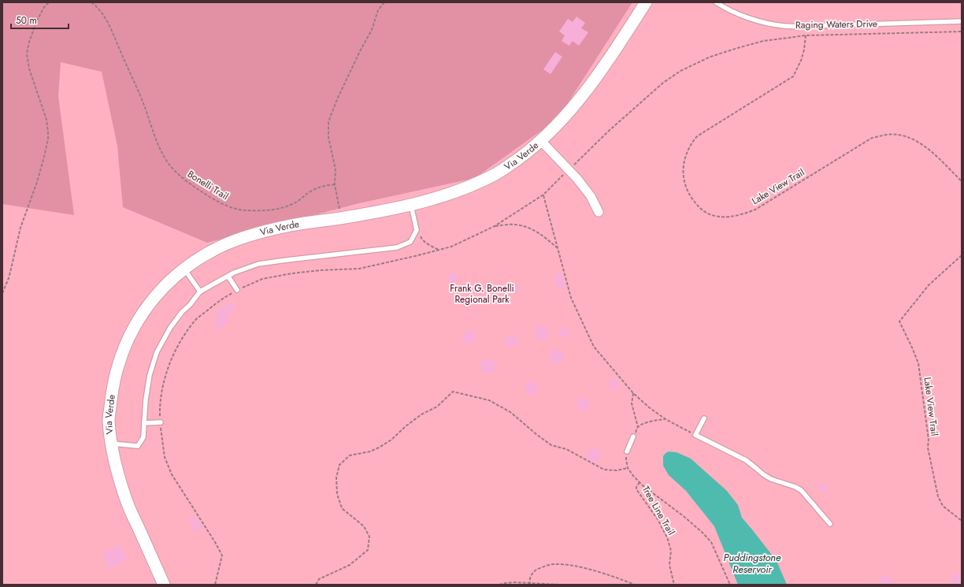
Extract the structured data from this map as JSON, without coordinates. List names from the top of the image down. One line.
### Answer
{"streets":{"main road":["Via Verde"],"lane":["Raging Waters Drive"],"path":["Bonelli Trail","Lake View Trail","Tree Line Trail"]},"water":["Puddingstone Reservoir"],"parks":["Frank G. Bonelli Regional Park"],"scale_bar":"50 m"}
